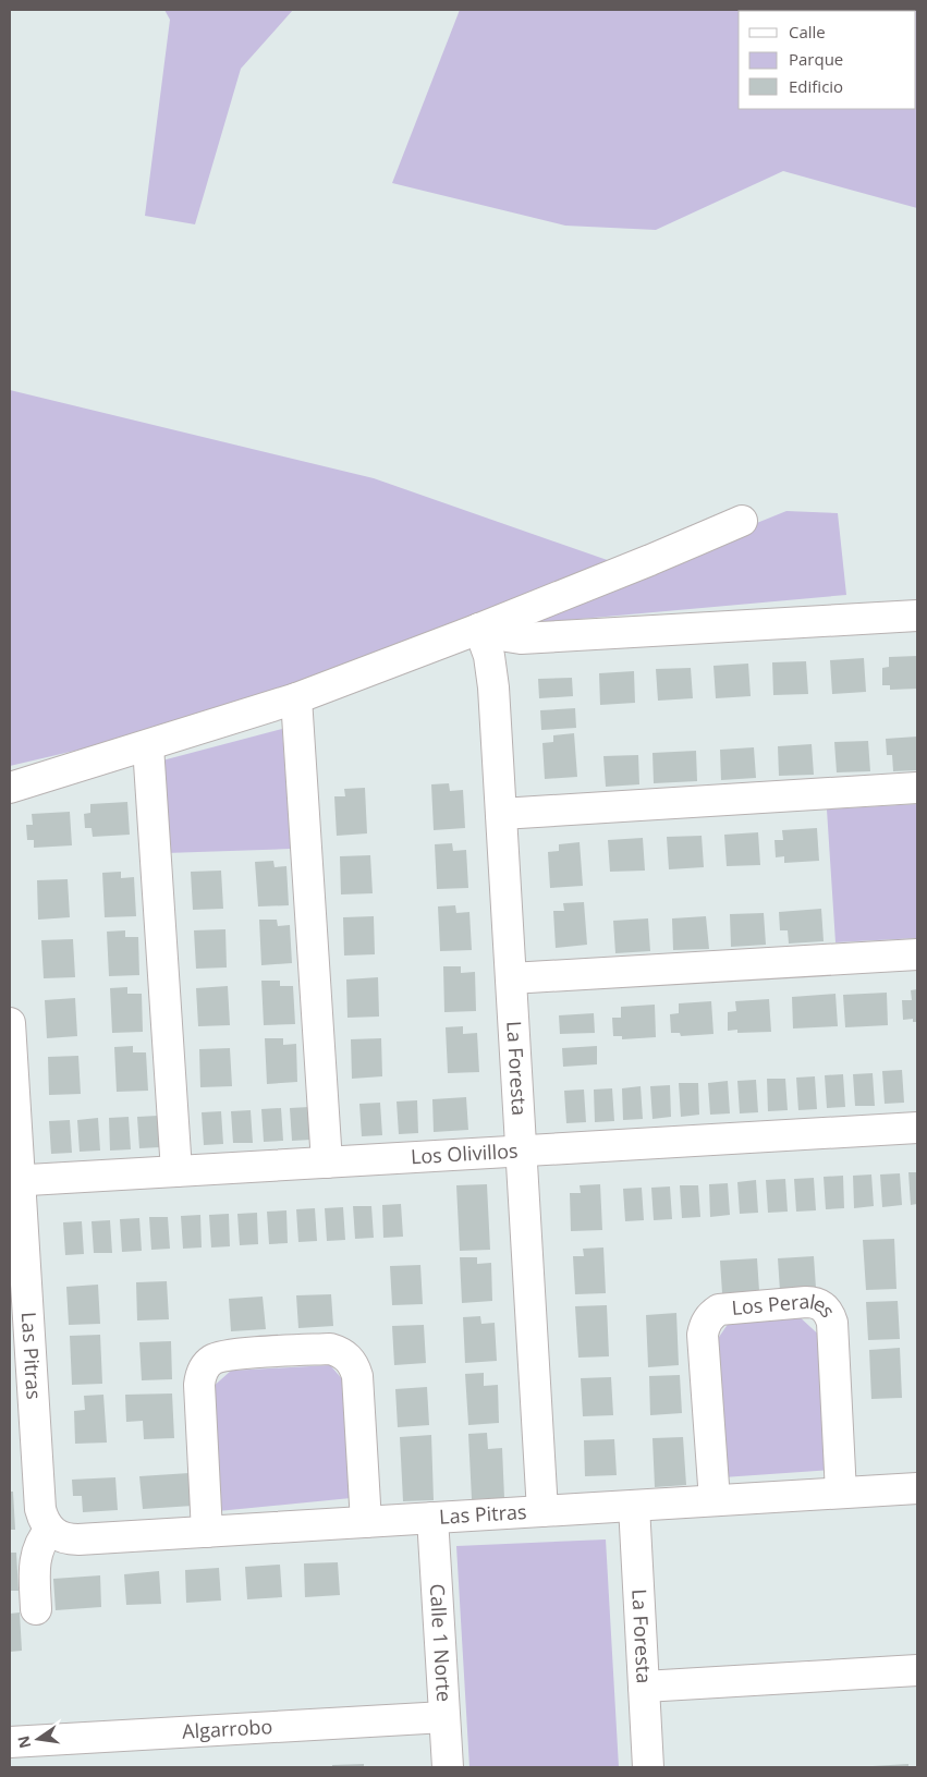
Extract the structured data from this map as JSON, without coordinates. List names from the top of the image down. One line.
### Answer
{"streets":{"street":["La Foresta","Los Olivillos","Los Perales","Las Pitras","Calle 1 Norte","Algarrobo"]},"crossings":[["La Foresta","Los Olivillos"],["La Foresta","Las Pitras"],["Los Olivillos","Las Pitras"],["Los Perales","Las Pitras"],["Las Pitras","Calle 1 Norte"],["Calle 1 Norte","Algarrobo"]],"legend":["Calle","Parque","Edificio"],"north":"left"}
